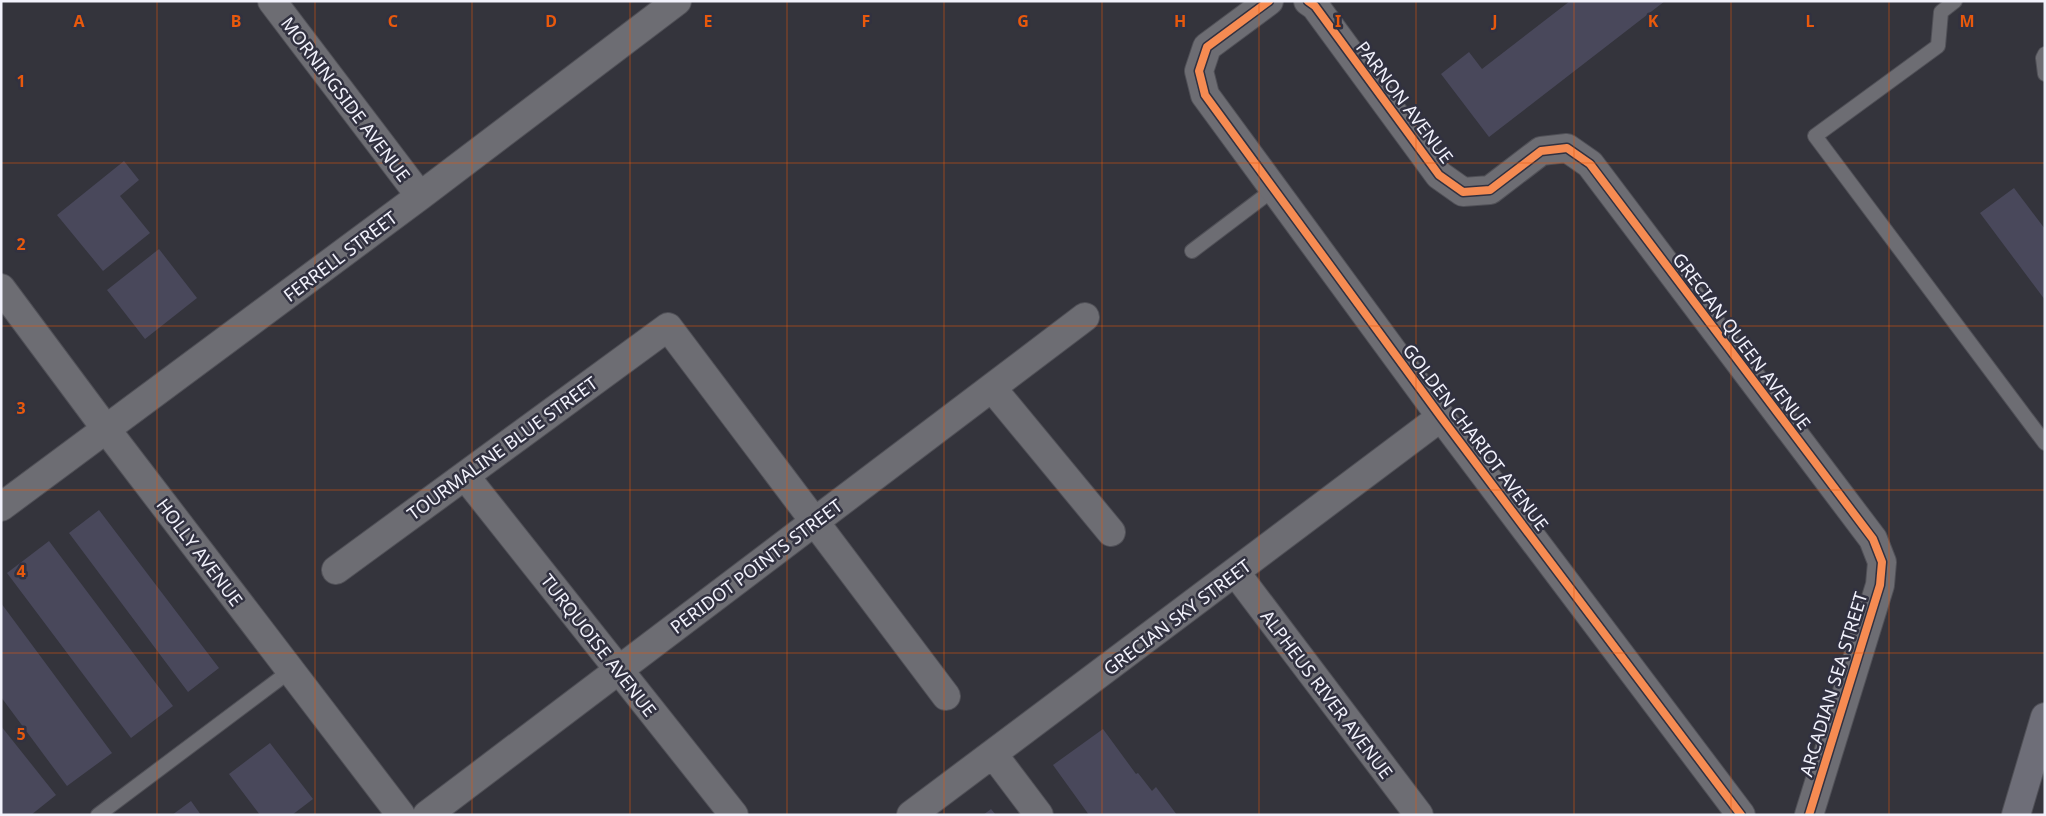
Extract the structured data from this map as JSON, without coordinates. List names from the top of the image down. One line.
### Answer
{"streets":{"street":["MORNINGSIDE AVENUE","PARNON AVENUE","FERRELL STREET","GRECIAN QUEEN AVENUE","GOLDEN CHARIOT AVENUE","TOURMALINE BLUE STREET","HOLLY AVENUE","PERIDOT POINTS STREET","GRECIAN SKY STREET","TURQUOISE AVENUE","ARCADIAN SEA STREET","ALPHEUS RIVER AVENUE"]},"crossings":[["MORNINGSIDE AVENUE","FERRELL STREET"],["PARNON AVENUE","GRECIAN QUEEN AVENUE"],["FERRELL STREET","HOLLY AVENUE"],["GRECIAN QUEEN AVENUE","ARCADIAN SEA STREET"],["GOLDEN CHARIOT AVENUE","GRECIAN SKY STREET"],["TOURMALINE BLUE STREET","PERIDOT POINTS STREET"],["TOURMALINE BLUE STREET","TURQUOISE AVENUE"],["PERIDOT POINTS STREET","TURQUOISE AVENUE"],["GRECIAN SKY STREET","ALPHEUS RIVER AVENUE"]],"grid":{"columns":["A","B","C","D","E","F","G","H","I","J","K","L","M"],"rows":["1","2","3","4","5"]}}
